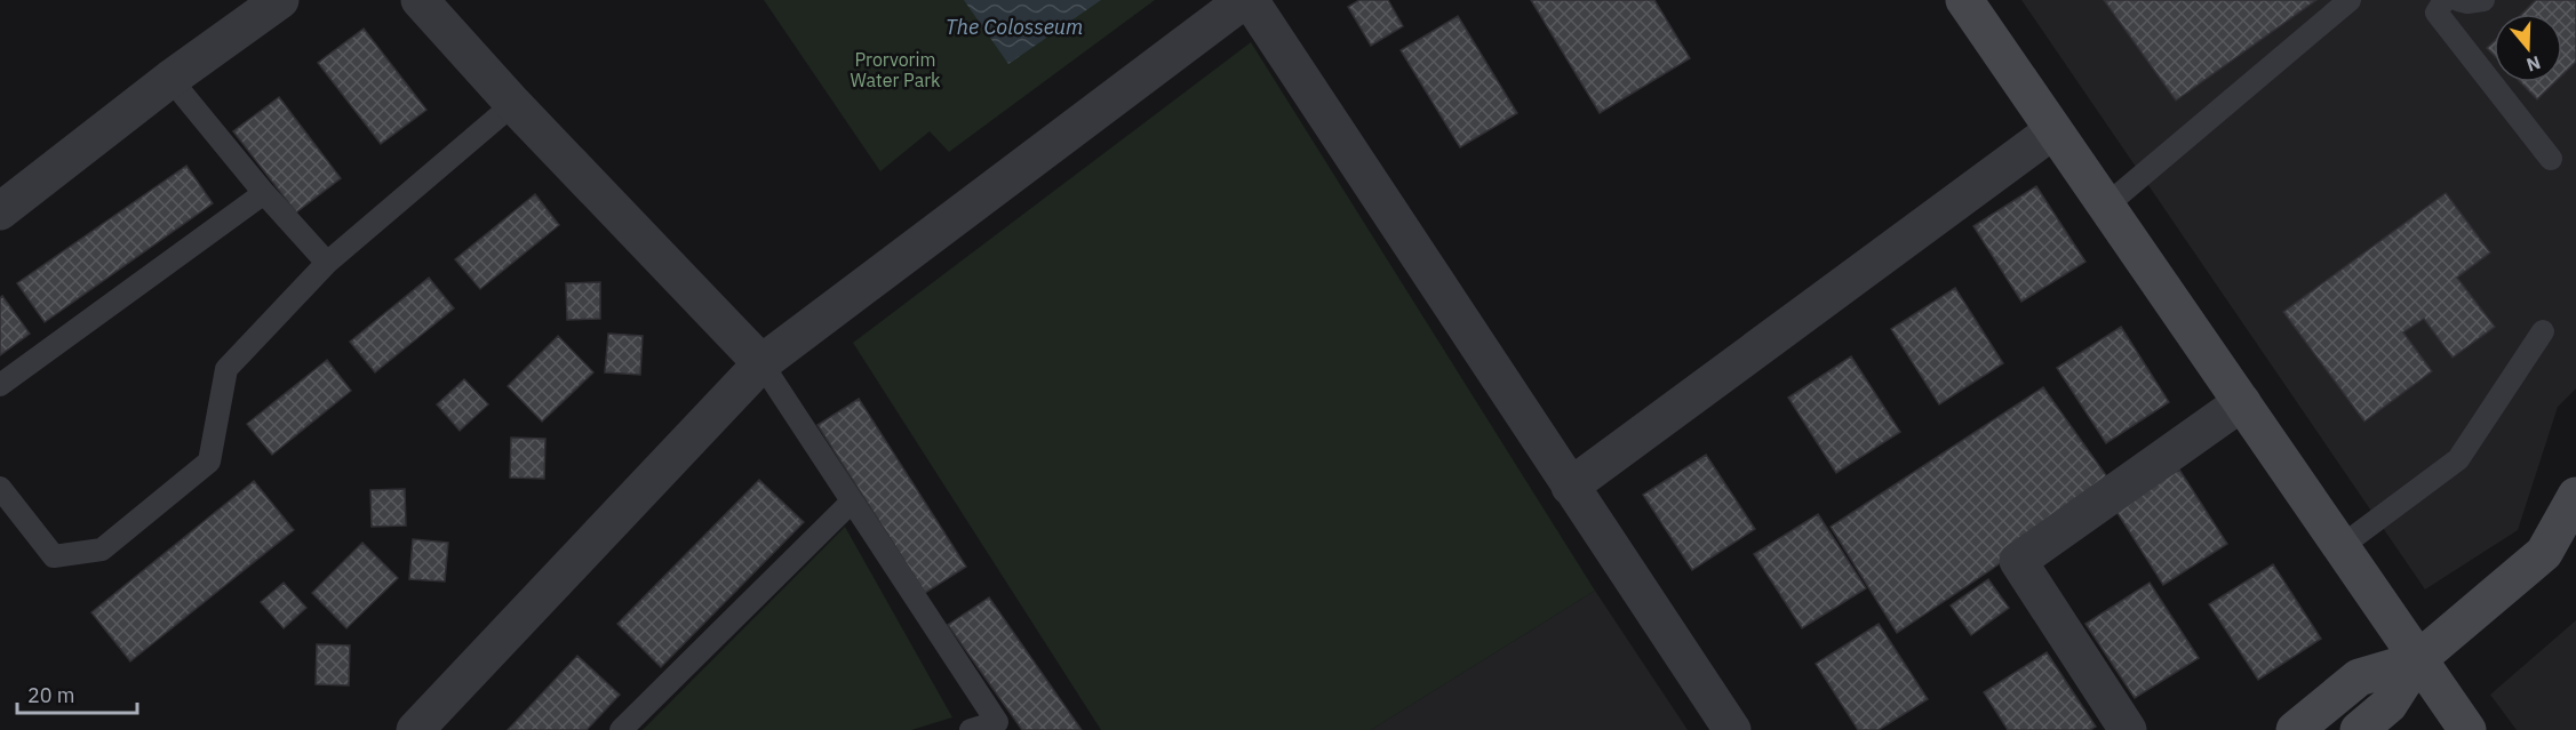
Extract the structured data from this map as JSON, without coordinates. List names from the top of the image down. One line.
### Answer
{"water":["The Colosseum"],"parks":["Prorvorim Water Park"],"scale_bar":"20 m","north":"bottom"}
